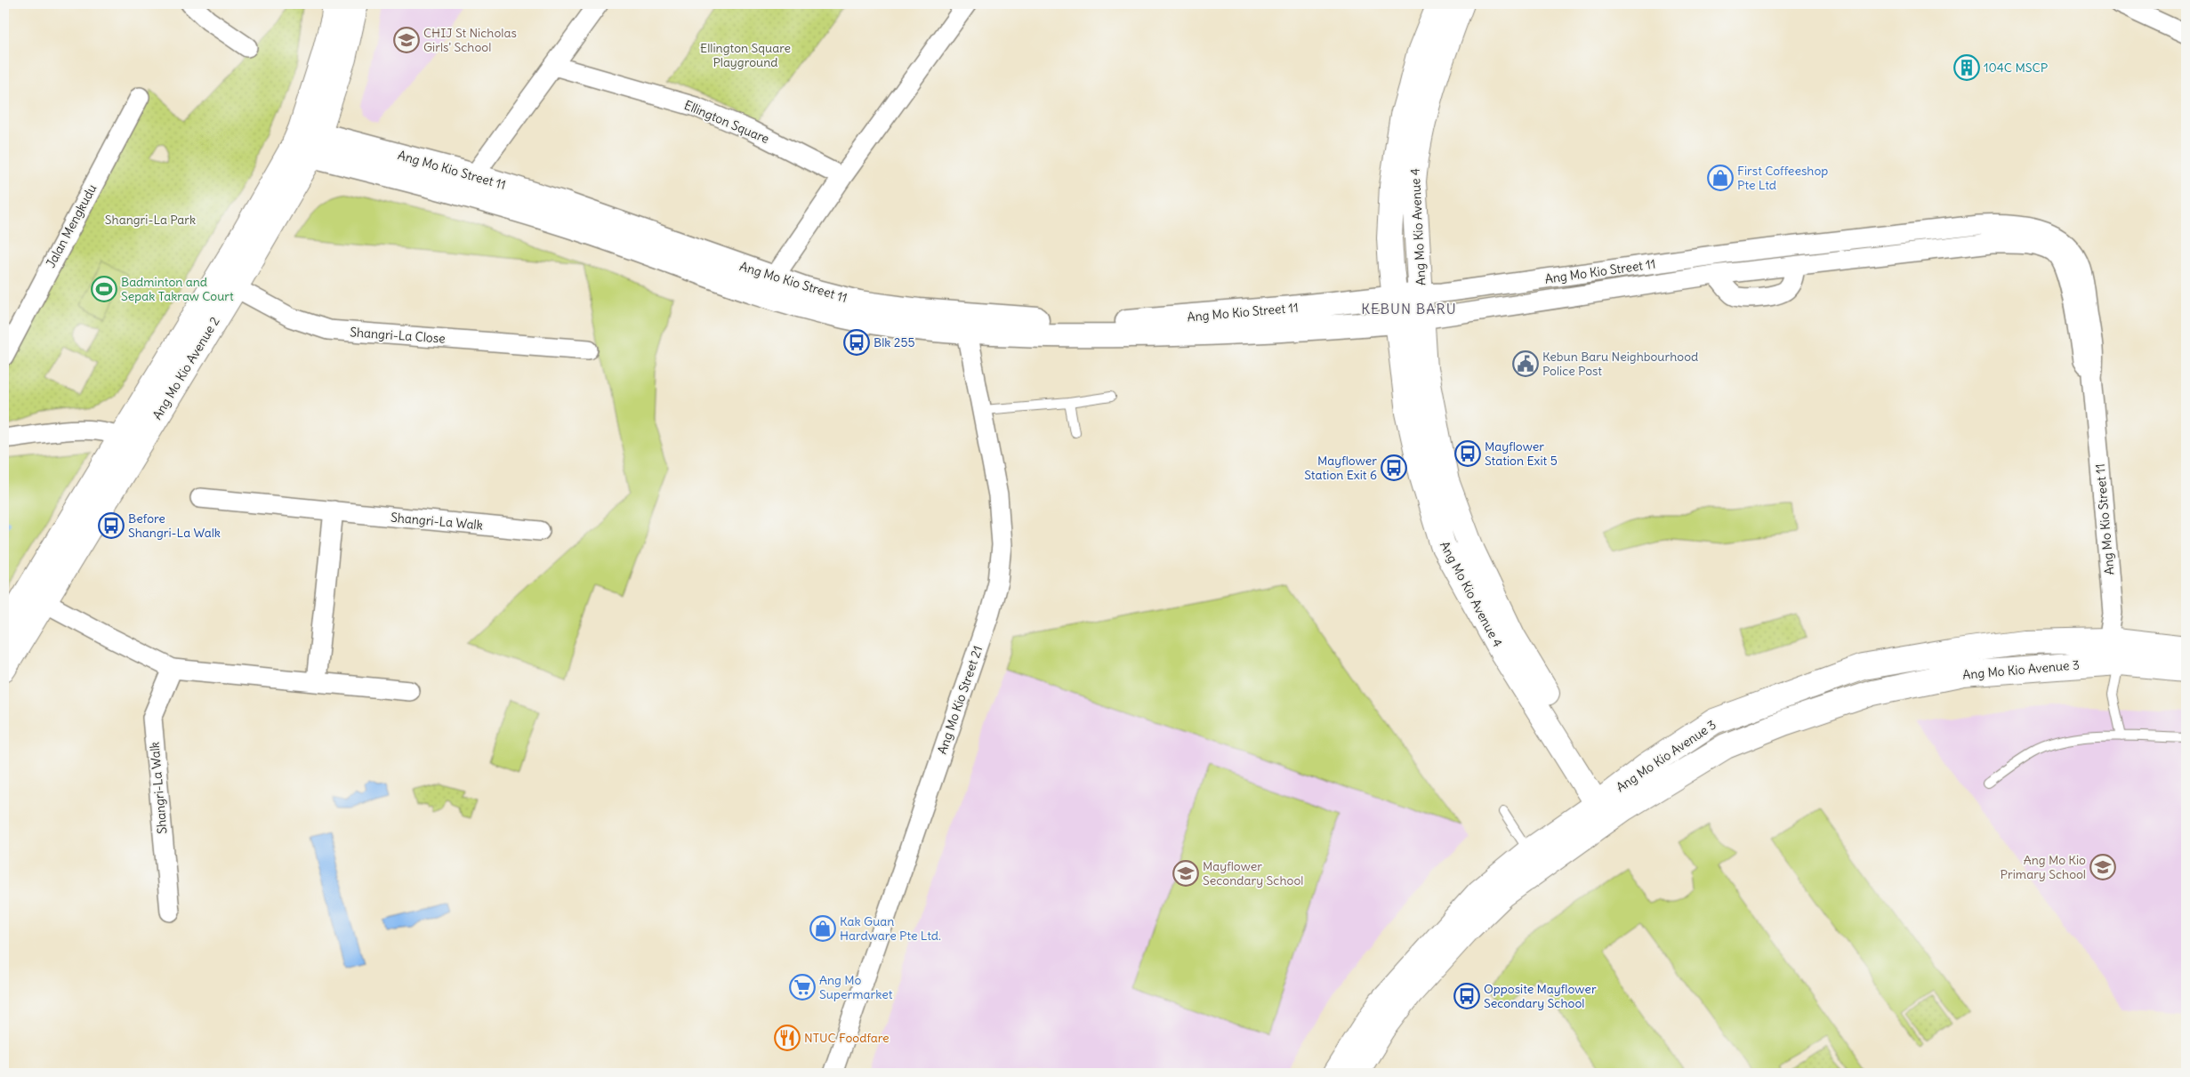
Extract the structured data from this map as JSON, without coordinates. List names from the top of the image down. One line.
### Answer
{"streets":{"main road":["Ang Mo Kio Avenue 4","Ang Mo Kio Avenue 2","Ang Mo Kio Avenue 3"],"street":["Ellington Square","Ang Mo Kio Street 11","Jalan Mengkudu","Shangri-La Close","Shangri-La Walk","Ang Mo Kio Street 21"]},"crossings":[["Ang Mo Kio Street 11","Ang Mo Kio Avenue 4"],["Ang Mo Kio Street 11","Ang Mo Kio Avenue 2"],["Ang Mo Kio Street 11","Ang Mo Kio Avenue 3"],["Ang Mo Kio Street 11","Ang Mo Kio Street 21"],["Ang Mo Kio Avenue 4","Ang Mo Kio Avenue 3"],["Shangri-La Close","Ang Mo Kio Avenue 2"]],"districts":["KEBUN BARU"],"parks":["Ellington Square Playground","Shangri-La Park"],"places":{"school or university":["CHIJ St Nicholas Girls' School","Ang Mo Kio Primary School","Mayflower Secondary School"],"building":["104C MSCP"],"shop":["First Coffeeshop Pte Ltd","Kak Guan Hardware Pte Ltd."],"sports":["Badminton and Sepak Takraw Court"],"bus stop":["Blk 255","Mayflower Station Exit 5","Mayflower Station Exit 6","Before Shangri-La Walk","Opposite Mayflower Secondary School"],"public building":["Kebun Baru Neighbourhood Police Post"],"supermarket":["Ang Mo Supermarket"],"restaurant":["NTUC Foodfare"]}}
